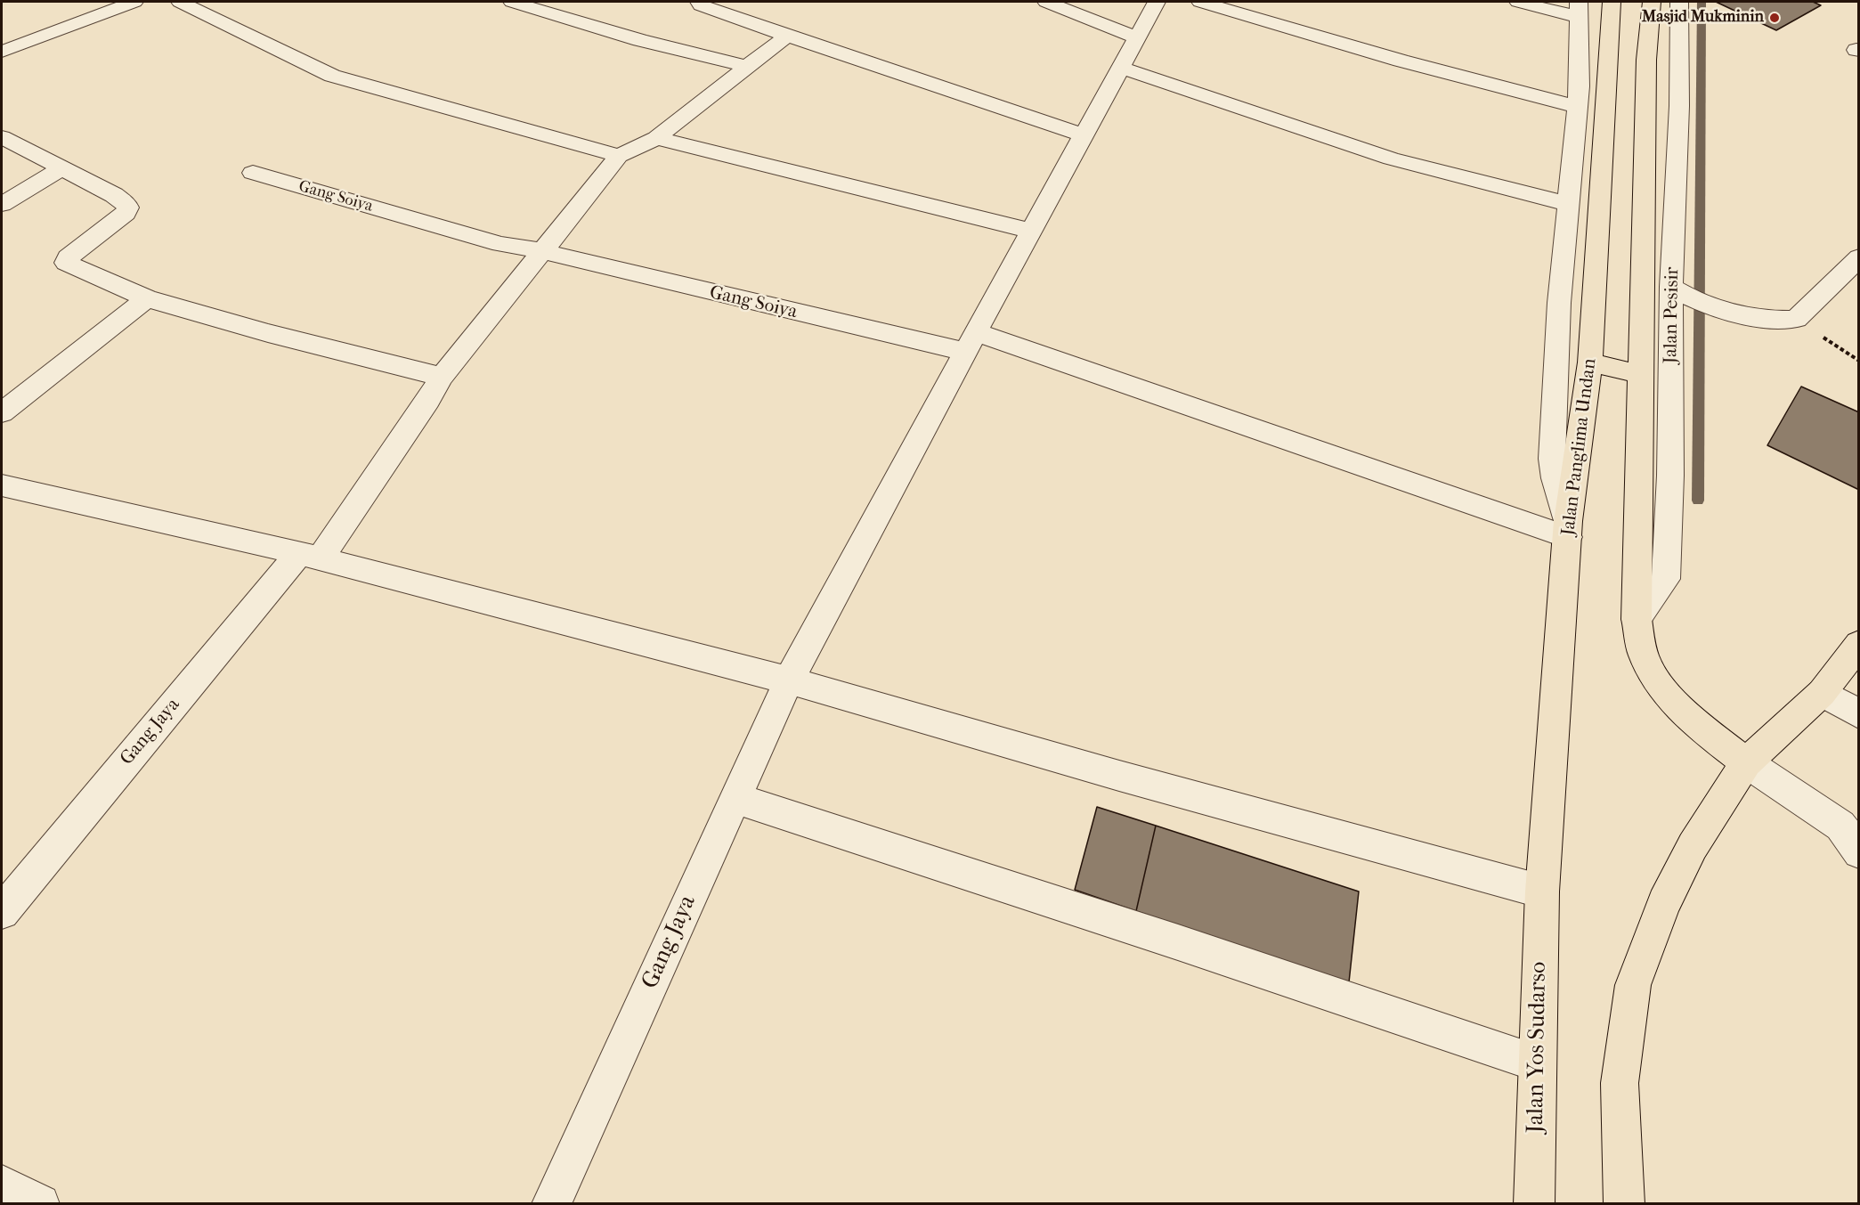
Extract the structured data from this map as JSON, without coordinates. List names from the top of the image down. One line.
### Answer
{"streets":{"main road":["Jalan Panglima Undan","Jalan Yos Sudarso"],"street":["Gang Soiya","Jalan Pesisir","Gang Jaya"]},"crossings":[["Gang Soiya","Jalan Panglima Undan"],["Gang Soiya","Gang Jaya"],["Jalan Panglima Undan","Jalan Yos Sudarso"]],"places":["Masjid Mukminin"]}
